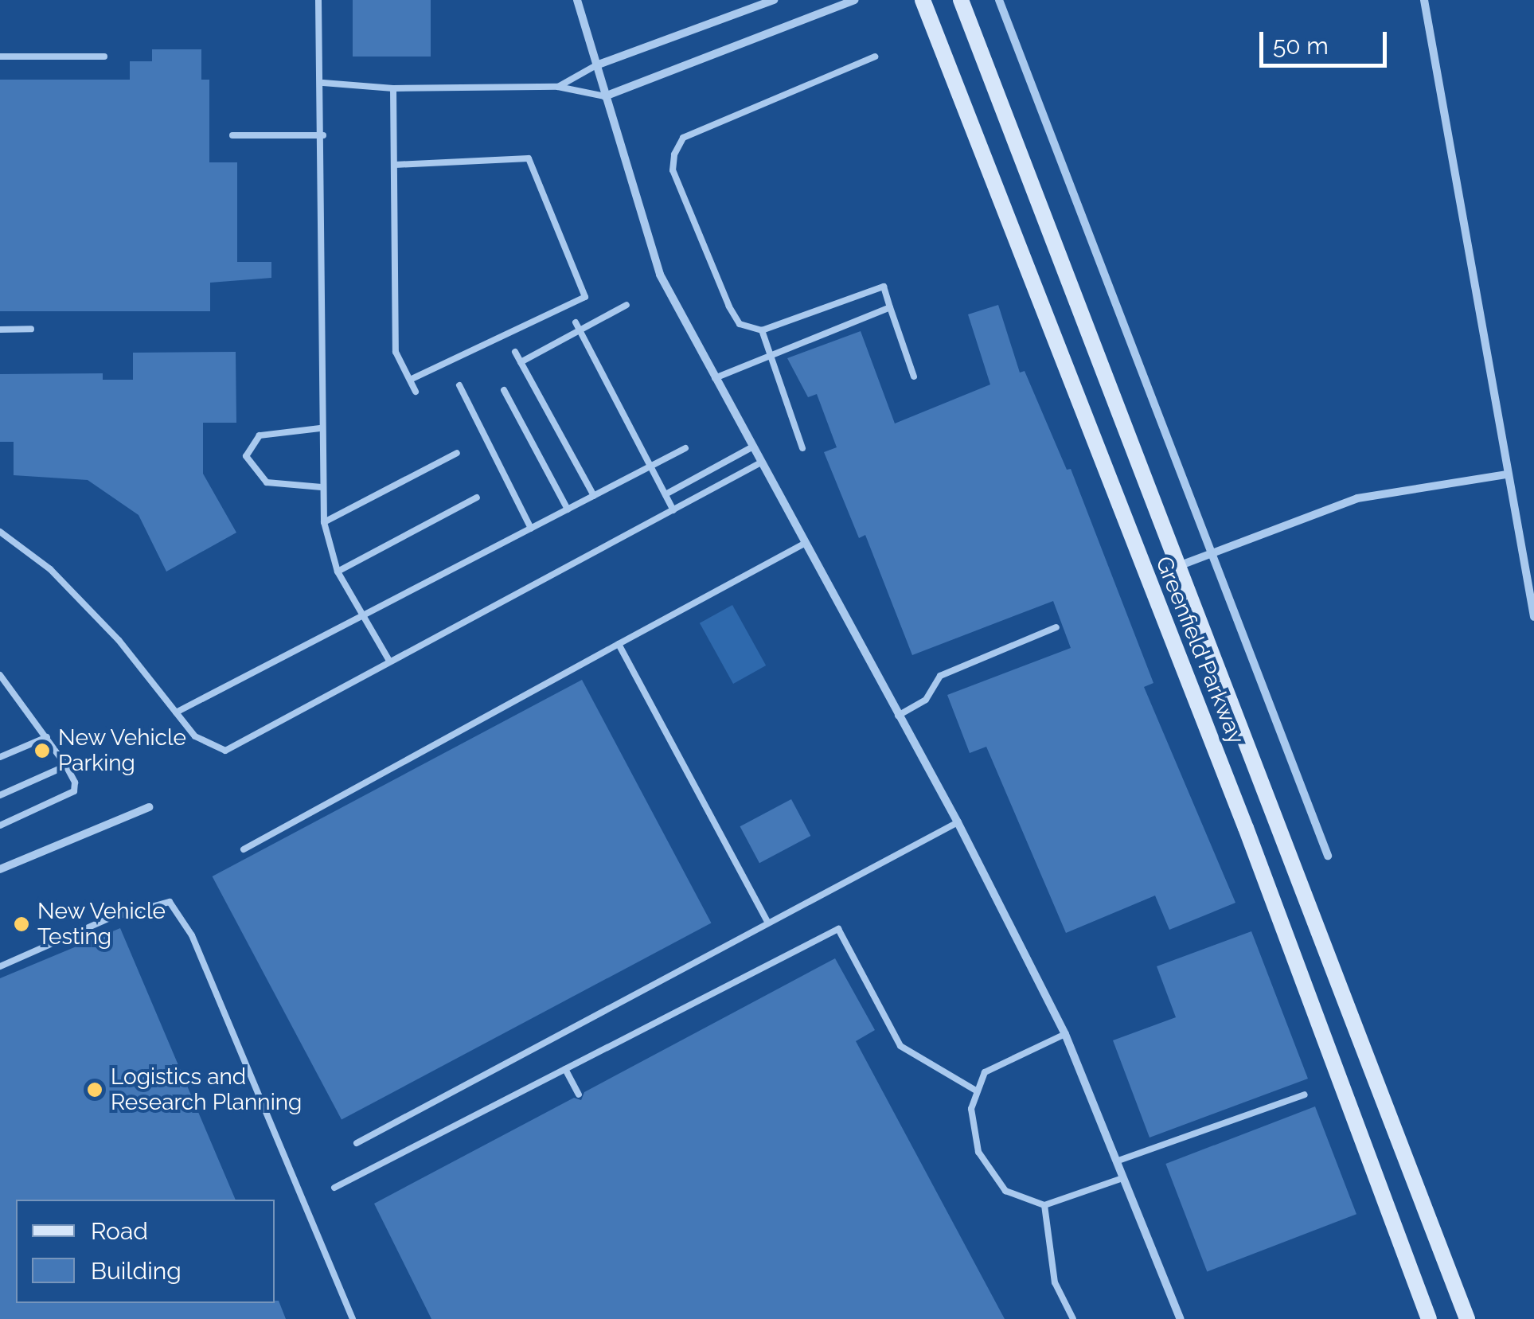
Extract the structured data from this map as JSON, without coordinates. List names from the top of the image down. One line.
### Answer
{"streets":{"main road":["Greenfield Parkway"]},"places":["New Vehicle Parking","New Vehicle Testing","Logistics and Research Planning"],"legend":["Road","Building"],"scale_bar":"50 m"}
